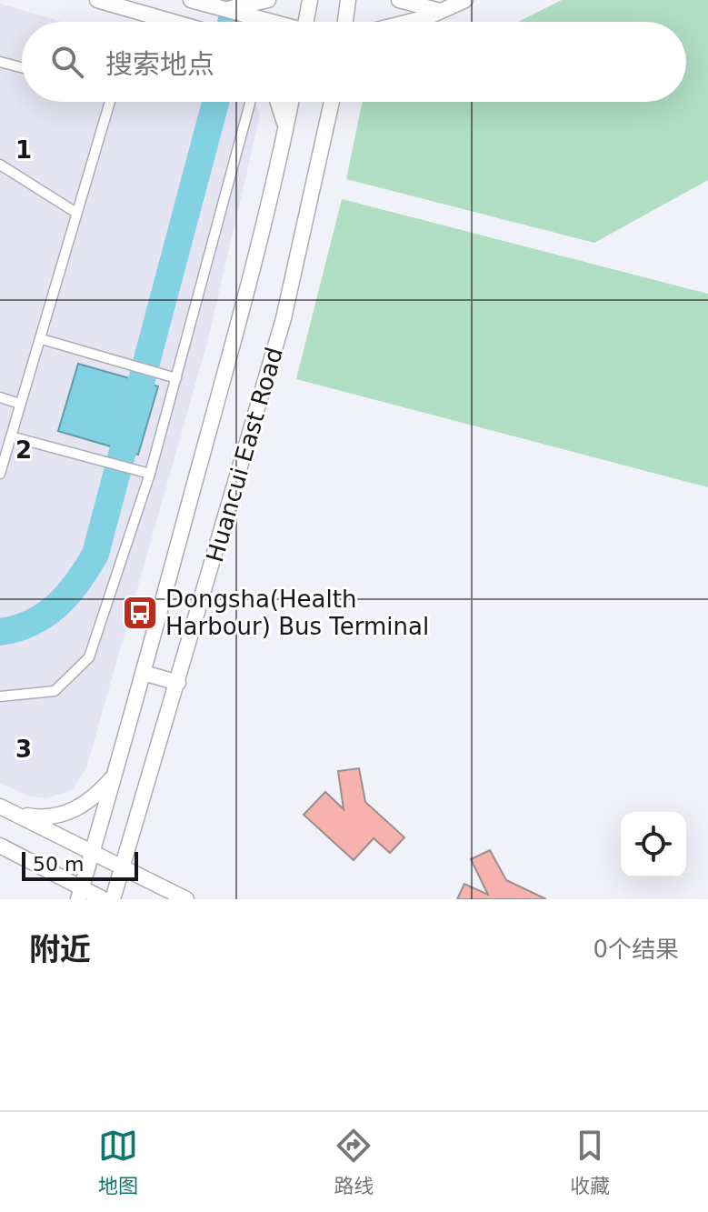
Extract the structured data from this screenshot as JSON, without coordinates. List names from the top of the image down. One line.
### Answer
{"streets":{"street":["Huancui East Road"]},"places":{"bus stop":["Dongsha(Health Harbour) Bus Terminal"]},"scale_bar":"50 m","page":{"search":"搜索地点","scale":"50 m","heading":["附近","0个结果"],"nav":["地图","路线","收藏"]},"grid":{"rows":["1","2","3"]}}
